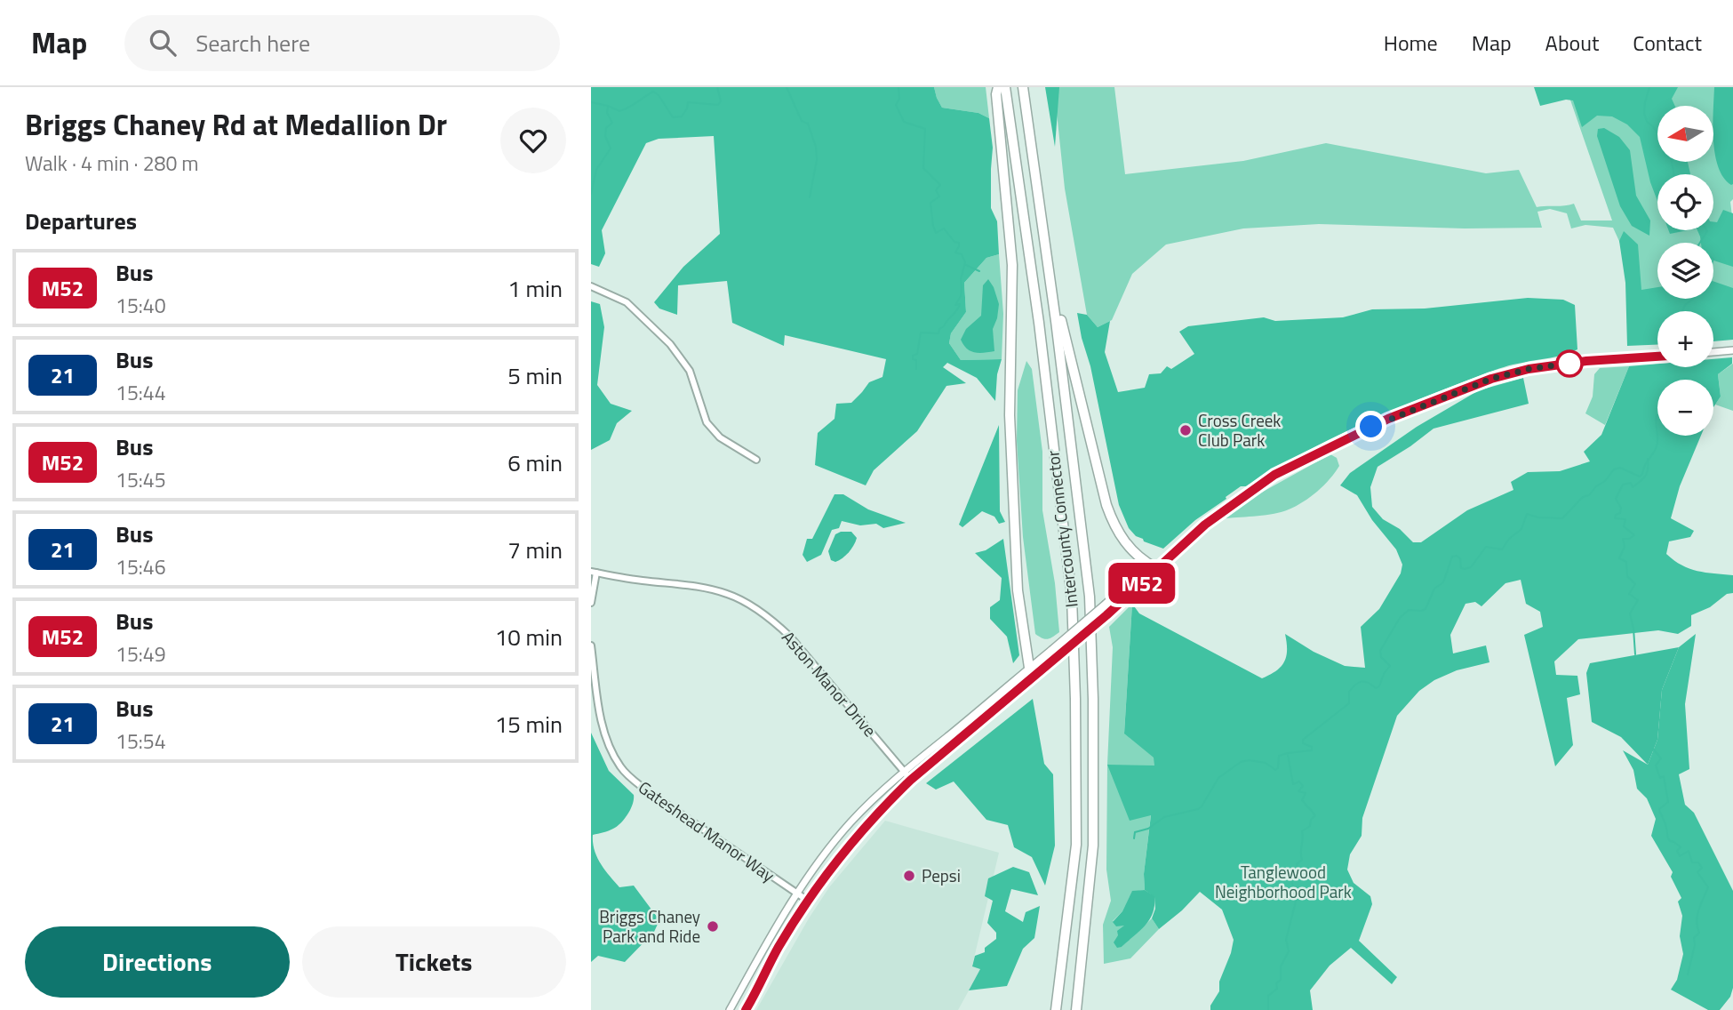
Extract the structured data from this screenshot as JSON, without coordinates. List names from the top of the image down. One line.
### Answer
{"streets":{"highway":["Intercounty Connector"],"street":["Aston Manor Drive","Gateshead Manor Way"]},"parks":["Tanglewood Neighborhood Park"],"places":["Cross Creek Club Park","Pepsi","Briggs Chaney Park and Ride"],"lines":["bus line M52"],"north":"left","page":{"header":"Map","search":"Search here","nav":["Home","Map","About","Contact"],"heading":[["Briggs Chaney Rd at Medallion Dr","Walk · 4 min · 280 m"],"Departures"],"on_map":"M52","map_buttons":["+","−"],"list":[{"mark":"M52","name":"Bus","note":"15:40","value":"1 min"},{"mark":"21","name":"Bus","note":"15:44","value":"5 min"},{"mark":"M52","name":"Bus","note":"15:45","value":"6 min"},{"mark":"21","name":"Bus","note":"15:46","value":"7 min"},{"mark":"M52","name":"Bus","note":"15:49","value":"10 min"},{"mark":"21","name":"Bus","note":"15:54","value":"15 min"}],"buttons":["Directions","Tickets"]}}
